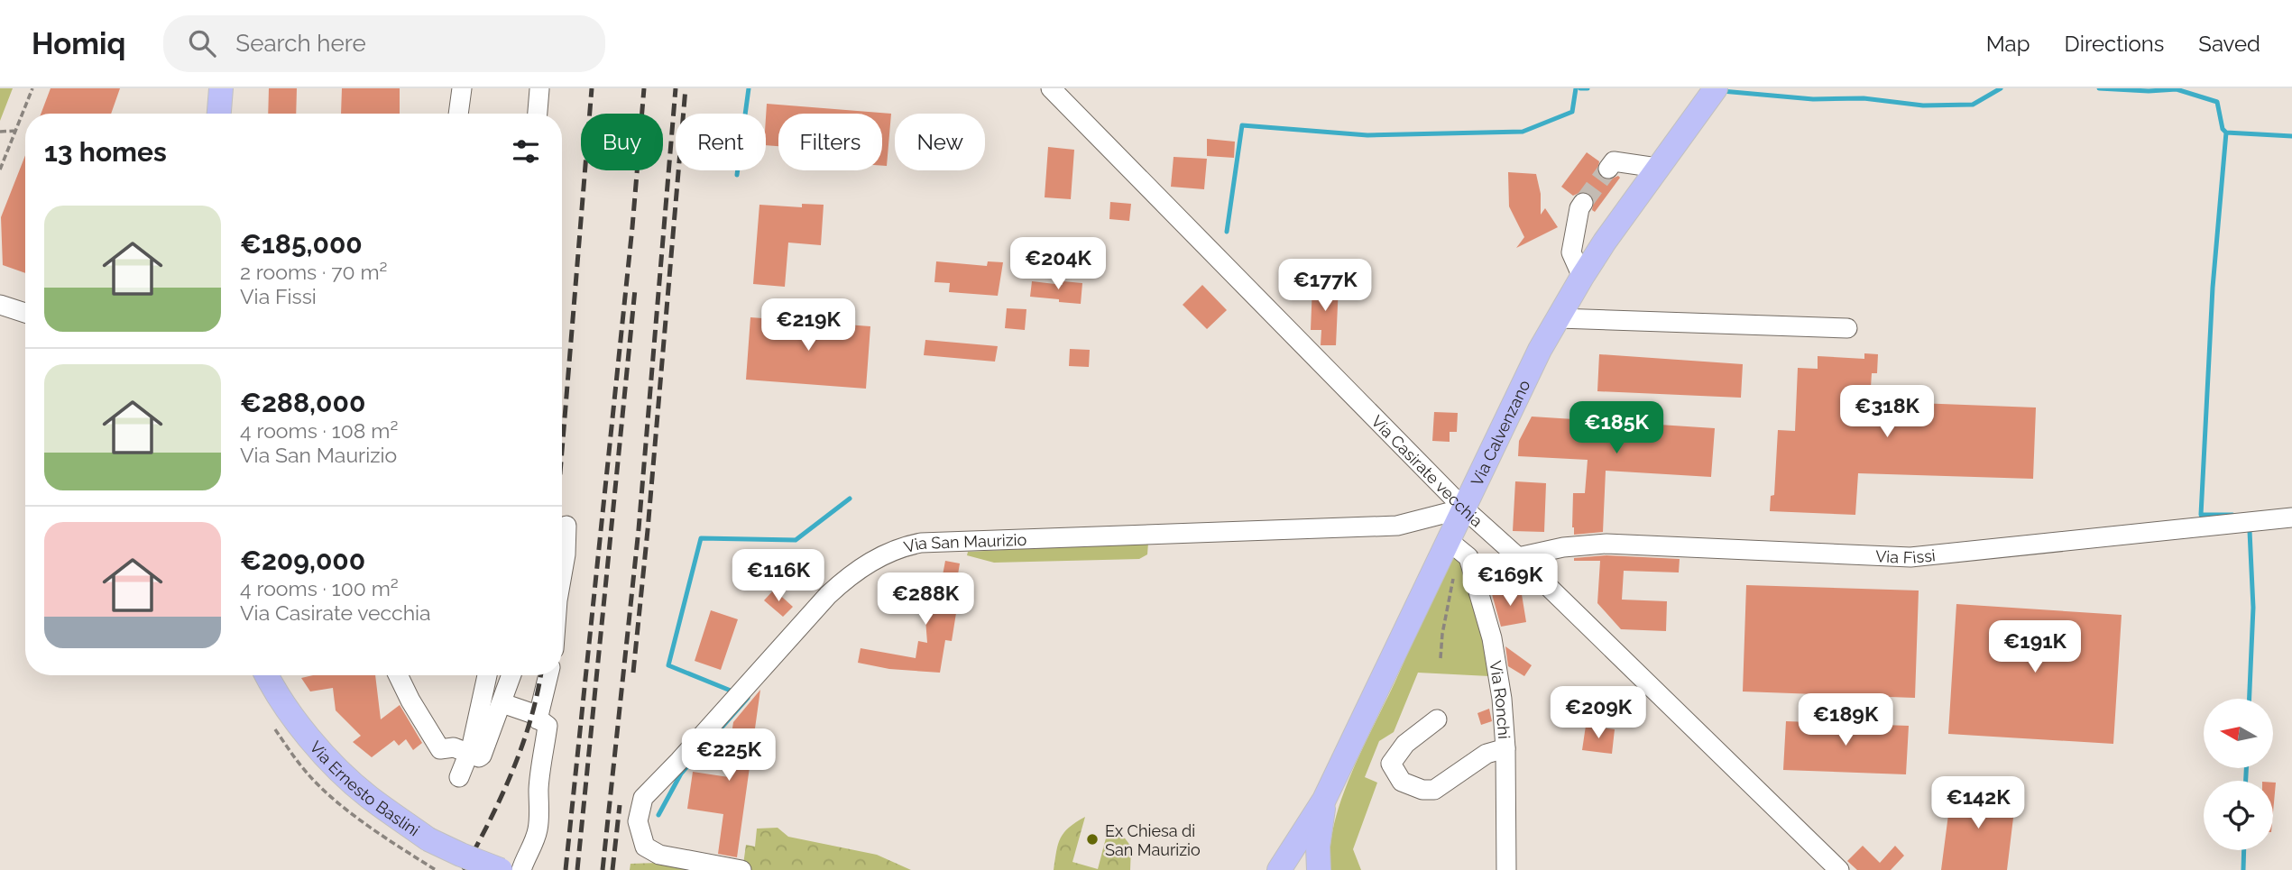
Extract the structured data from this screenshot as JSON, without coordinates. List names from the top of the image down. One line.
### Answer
{"streets":{"main road":["Via Calvenzano","Via Ernesto Baslini"],"street":["Via Casirate vecchia","Via San Maurizio","Via Fissi","Via Ronchi"]},"crossings":[["Via Calvenzano","Via Casirate vecchia"],["Via Calvenzano","Via San Maurizio"],["Via Calvenzano","Via Ronchi"],["Via Casirate vecchia","Via San Maurizio"],["Via Casirate vecchia","Via Fissi"],["Via Fissi","Via Ronchi"]],"places":["Ex Chiesa di San Maurizio"],"north":"left","page":{"header":"Homiq","search":"Search here","nav":["Map","Directions","Saved"],"chip":["Buy","Rent","Filters","New"],"heading":"13 homes","list":[{"name":"€185,000","note":"2 rooms · 70 m² · Via Fissi"},{"name":"€288,000","note":"4 rooms · 108 m² · Via San Maurizio"},{"name":"€209,000","note":"4 rooms · 100 m² · Via Casirate vecchia"}],"price":["€204K","€177K","€219K","€318K","€185K","€116K","€169K","€288K","€191K","€209K","€189K","€225K","€142K"]}}
